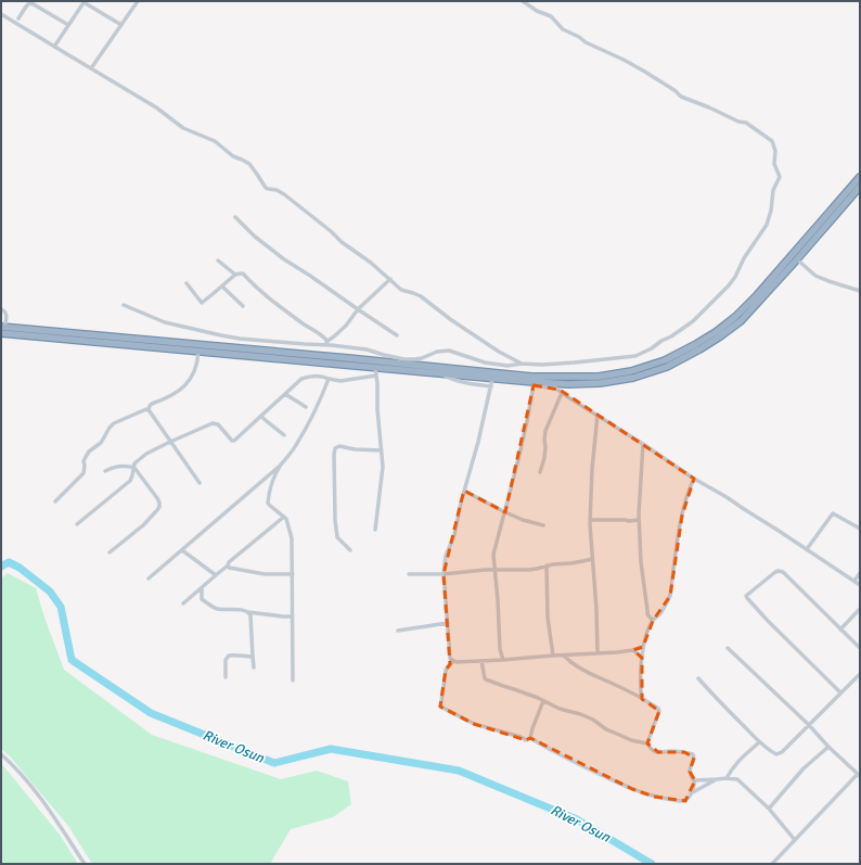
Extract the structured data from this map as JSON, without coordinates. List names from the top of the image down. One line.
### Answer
{"water":["River Osun"]}
